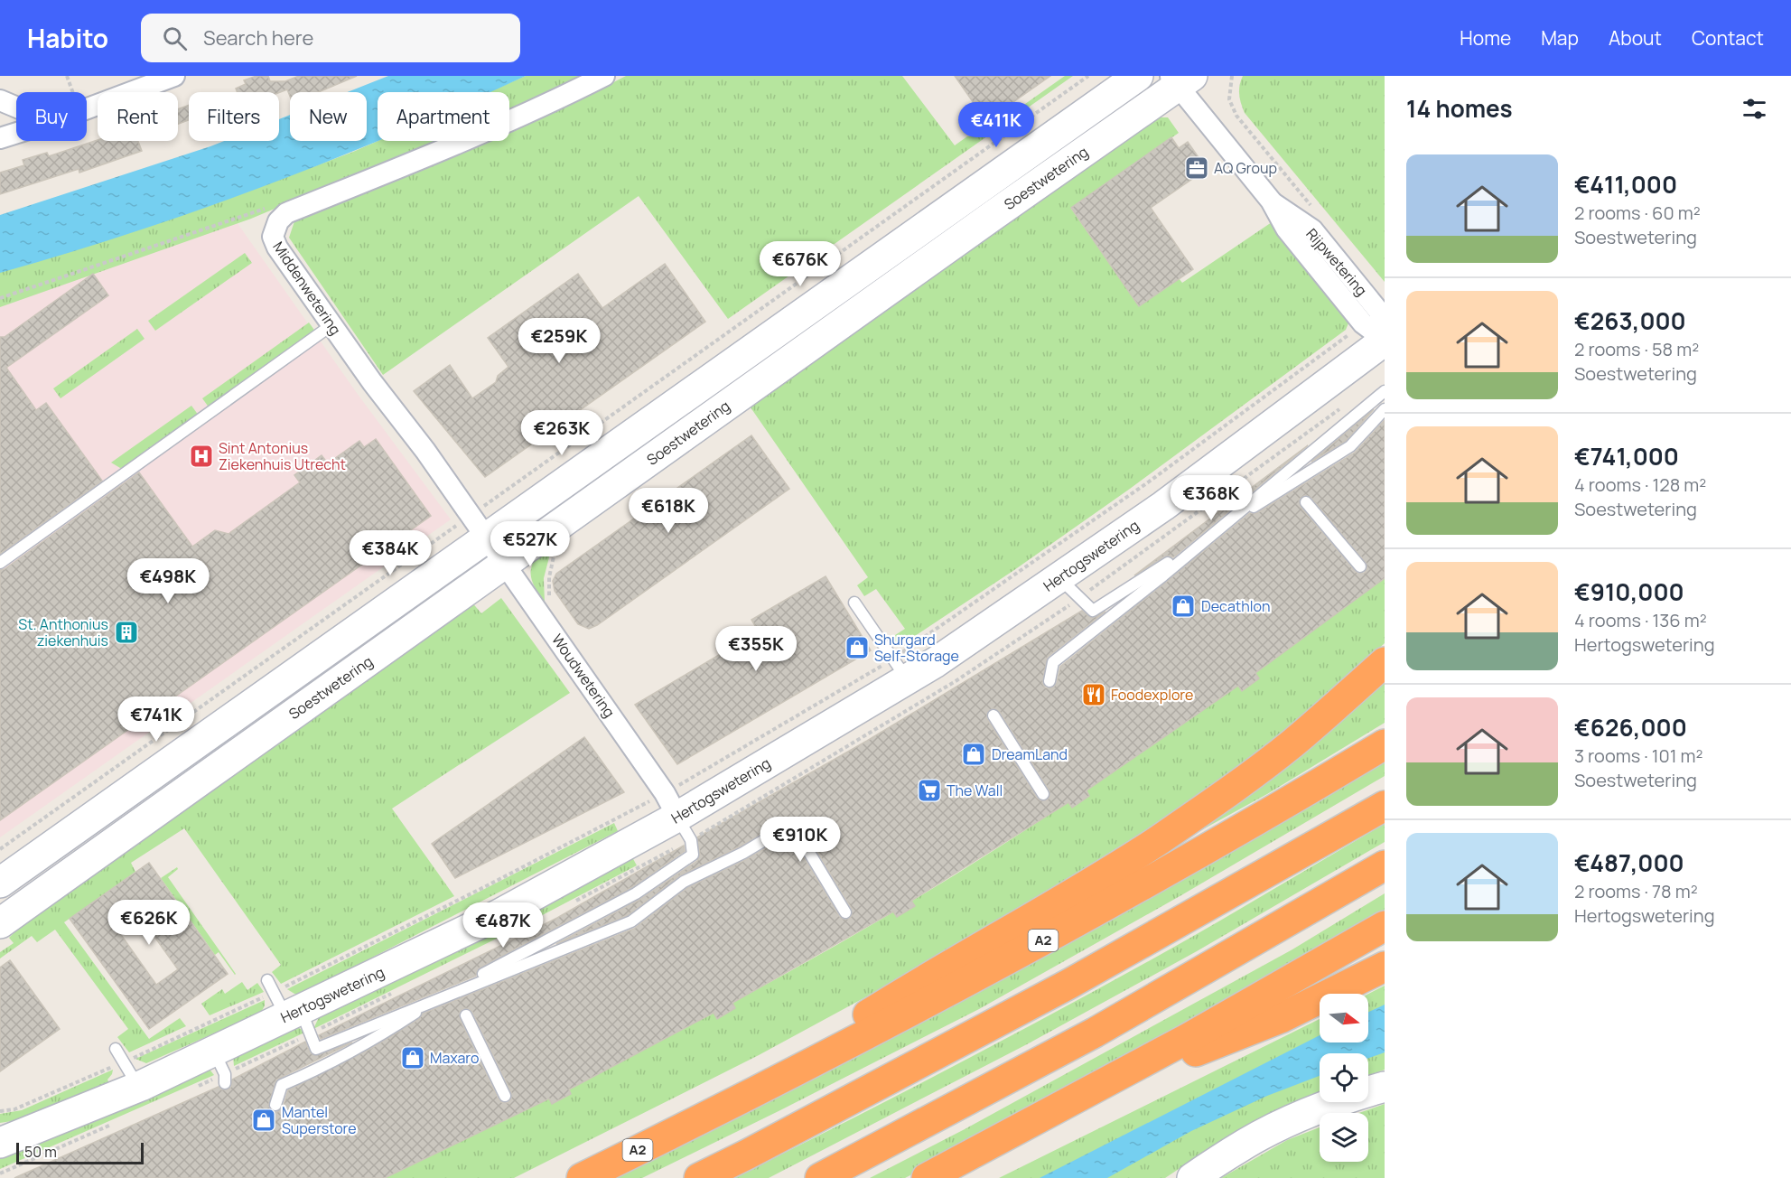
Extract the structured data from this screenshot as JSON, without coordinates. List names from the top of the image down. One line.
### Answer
{"streets":{"highway":["A2"],"main road":["Soestwetering","Hertogswetering"],"street":["Rijpwetering","Middenwetering","Woudwetering"]},"crossings":[["Soestwetering","Rijpwetering"],["Soestwetering","Middenwetering"],["Soestwetering","Woudwetering"],["Rijpwetering","Hertogswetering"],["Middenwetering","Woudwetering"],["Hertogswetering","Woudwetering"]],"places":{"office":["AQ Group"],"hospital":["Sint Antonius Ziekenhuis Utrecht"],"shop":["Decathlon","Shurgard Self-Storage","DreamLand","Maxaro","Mantel Superstore"],"building":["St. Anthonius ziekenhuis"],"restaurant":["Foodexplore"],"supermarket":["The Wall"]},"scale_bar":"50 m","north":"right","page":{"header":"Habito","search":"Search here","nav":["Home","Map","About","Contact"],"heading":"14 homes","chip":["Buy","Rent","Filters","New","Apartment"],"price":["€411K","€676K","€259K","€263K","€368K","€618K","€527K","€384K","€498K","€355K","€741K","€910K","€626K","€487K"],"list":[{"name":"€411,000","note":"2 rooms · 60 m² · Soestwetering"},{"name":"€263,000","note":"2 rooms · 58 m² · Soestwetering"},{"name":"€741,000","note":"4 rooms · 128 m² · Soestwetering"},{"name":"€910,000","note":"4 rooms · 136 m² · Hertogswetering"},{"name":"€626,000","note":"3 rooms · 101 m² · Soestwetering"},{"name":"€487,000","note":"2 rooms · 78 m² · Hertogswetering"}],"scale":"50 m"}}
